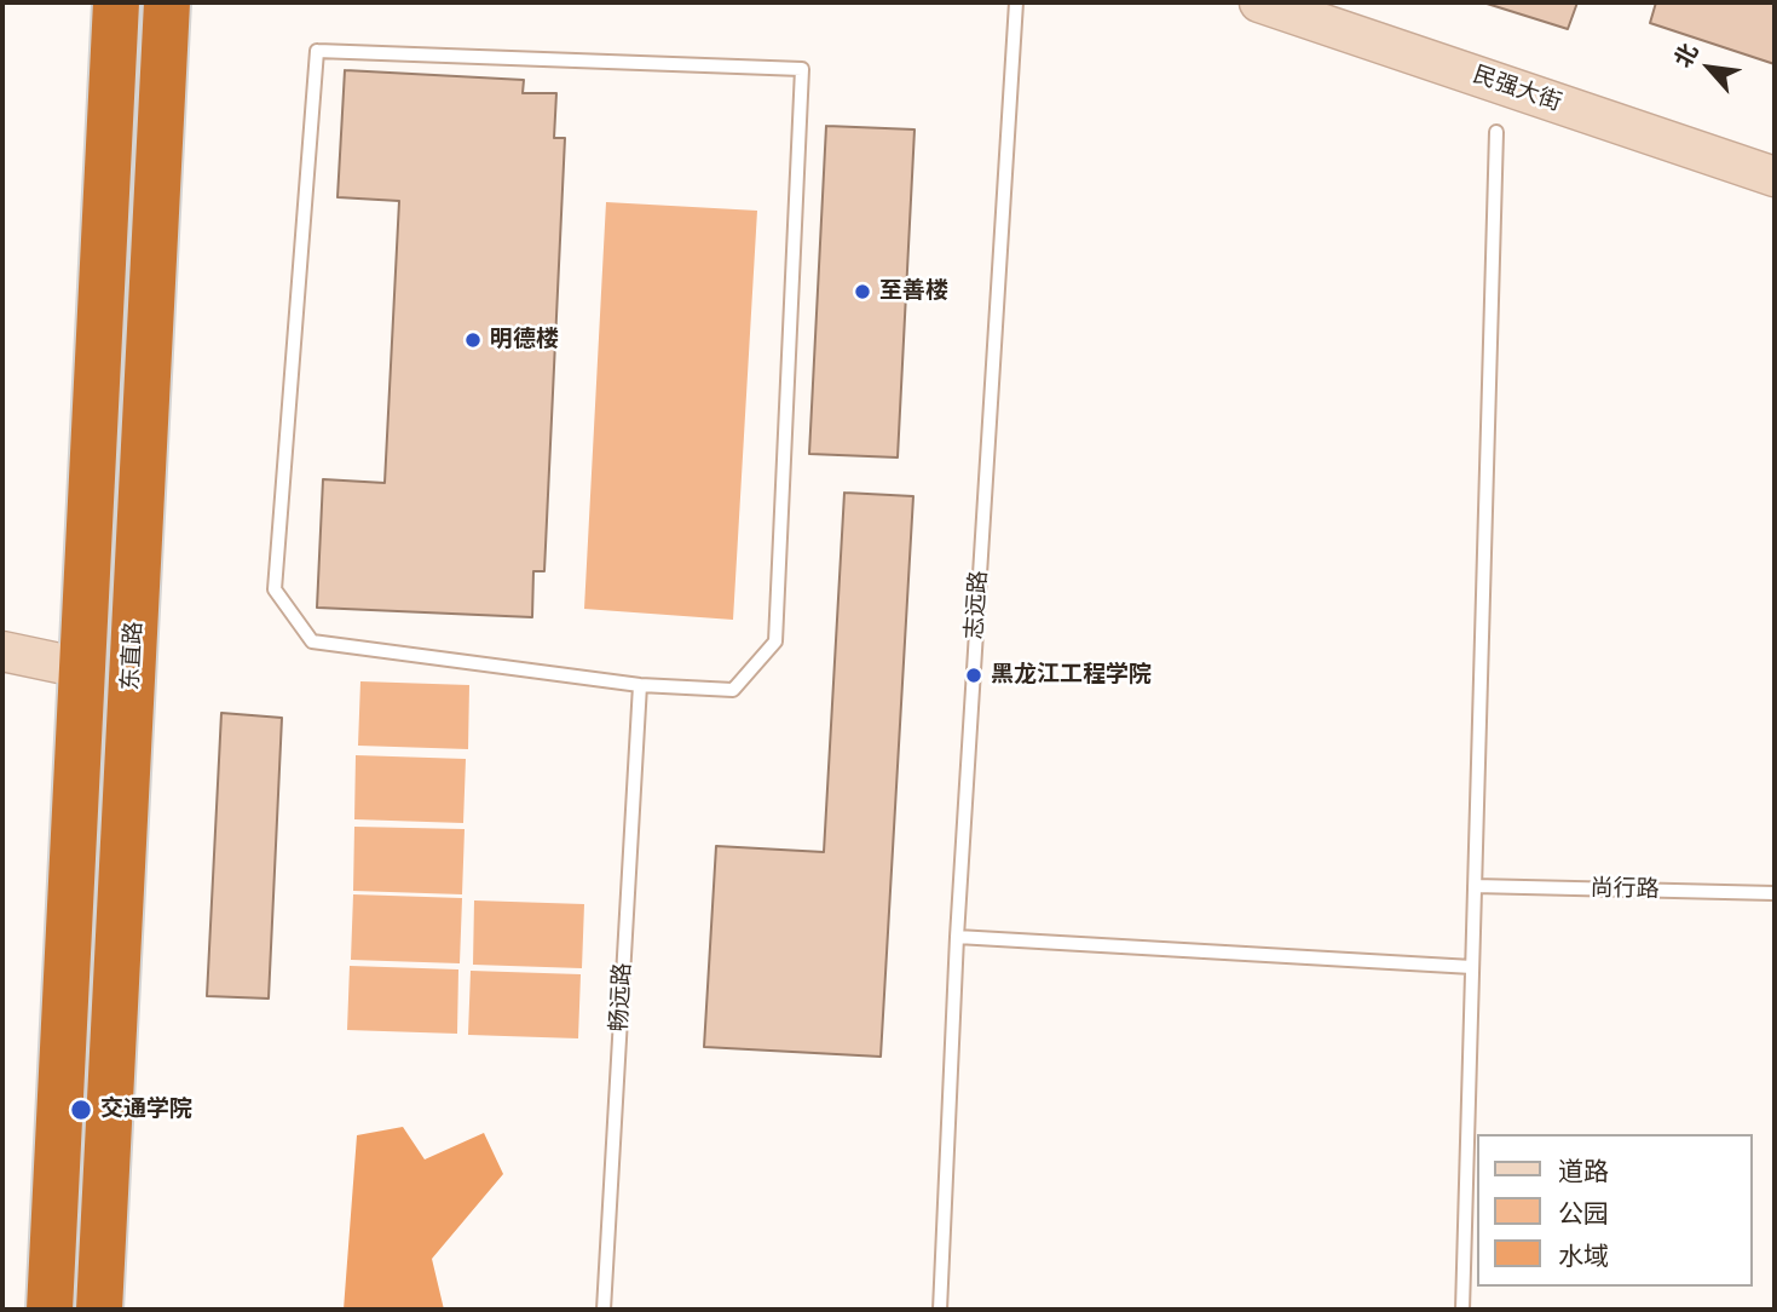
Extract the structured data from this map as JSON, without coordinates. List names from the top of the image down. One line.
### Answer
{"streets":{"highway":["东直路"],"street":["民强大街"],"lane":["志远路","尚行路","畅远路"]},"places":["至善楼","明德楼","黑龙江工程学院","交通学院"],"legend":["道路","公园","水域"],"north":"top left"}
